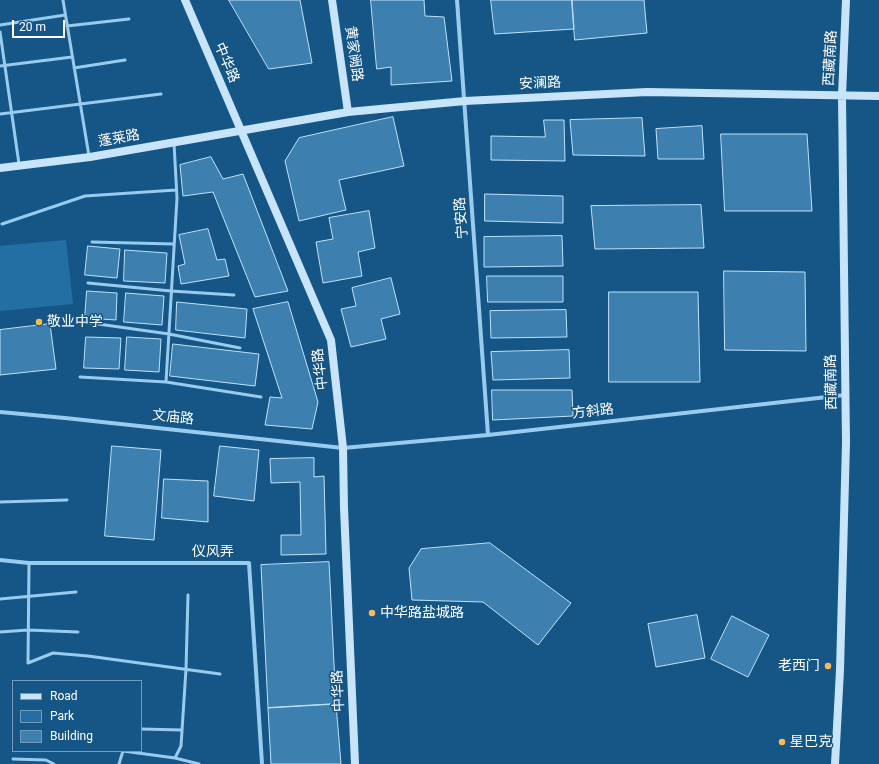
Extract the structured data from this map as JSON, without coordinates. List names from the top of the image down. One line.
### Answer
{"streets":{"street":["黄家阙路","西藏南路","中华路","安澜路","蓬莱路","宁安路","方斜路","文庙路","仪风弄"]},"crossings":[["黄家阙路","安澜路"],["西藏南路","安澜路"],["西藏南路","方斜路"],["中华路","安澜路"],["中华路","蓬莱路"],["中华路","方斜路"],["中华路","文庙路"],["安澜路","蓬莱路"],["安澜路","宁安路"],["宁安路","方斜路"],["方斜路","文庙路"]],"places":["敬业中学","中华路盐城路","老西门","星巴克"],"legend":["Road","Park","Building"],"scale_bar":"20 m"}
